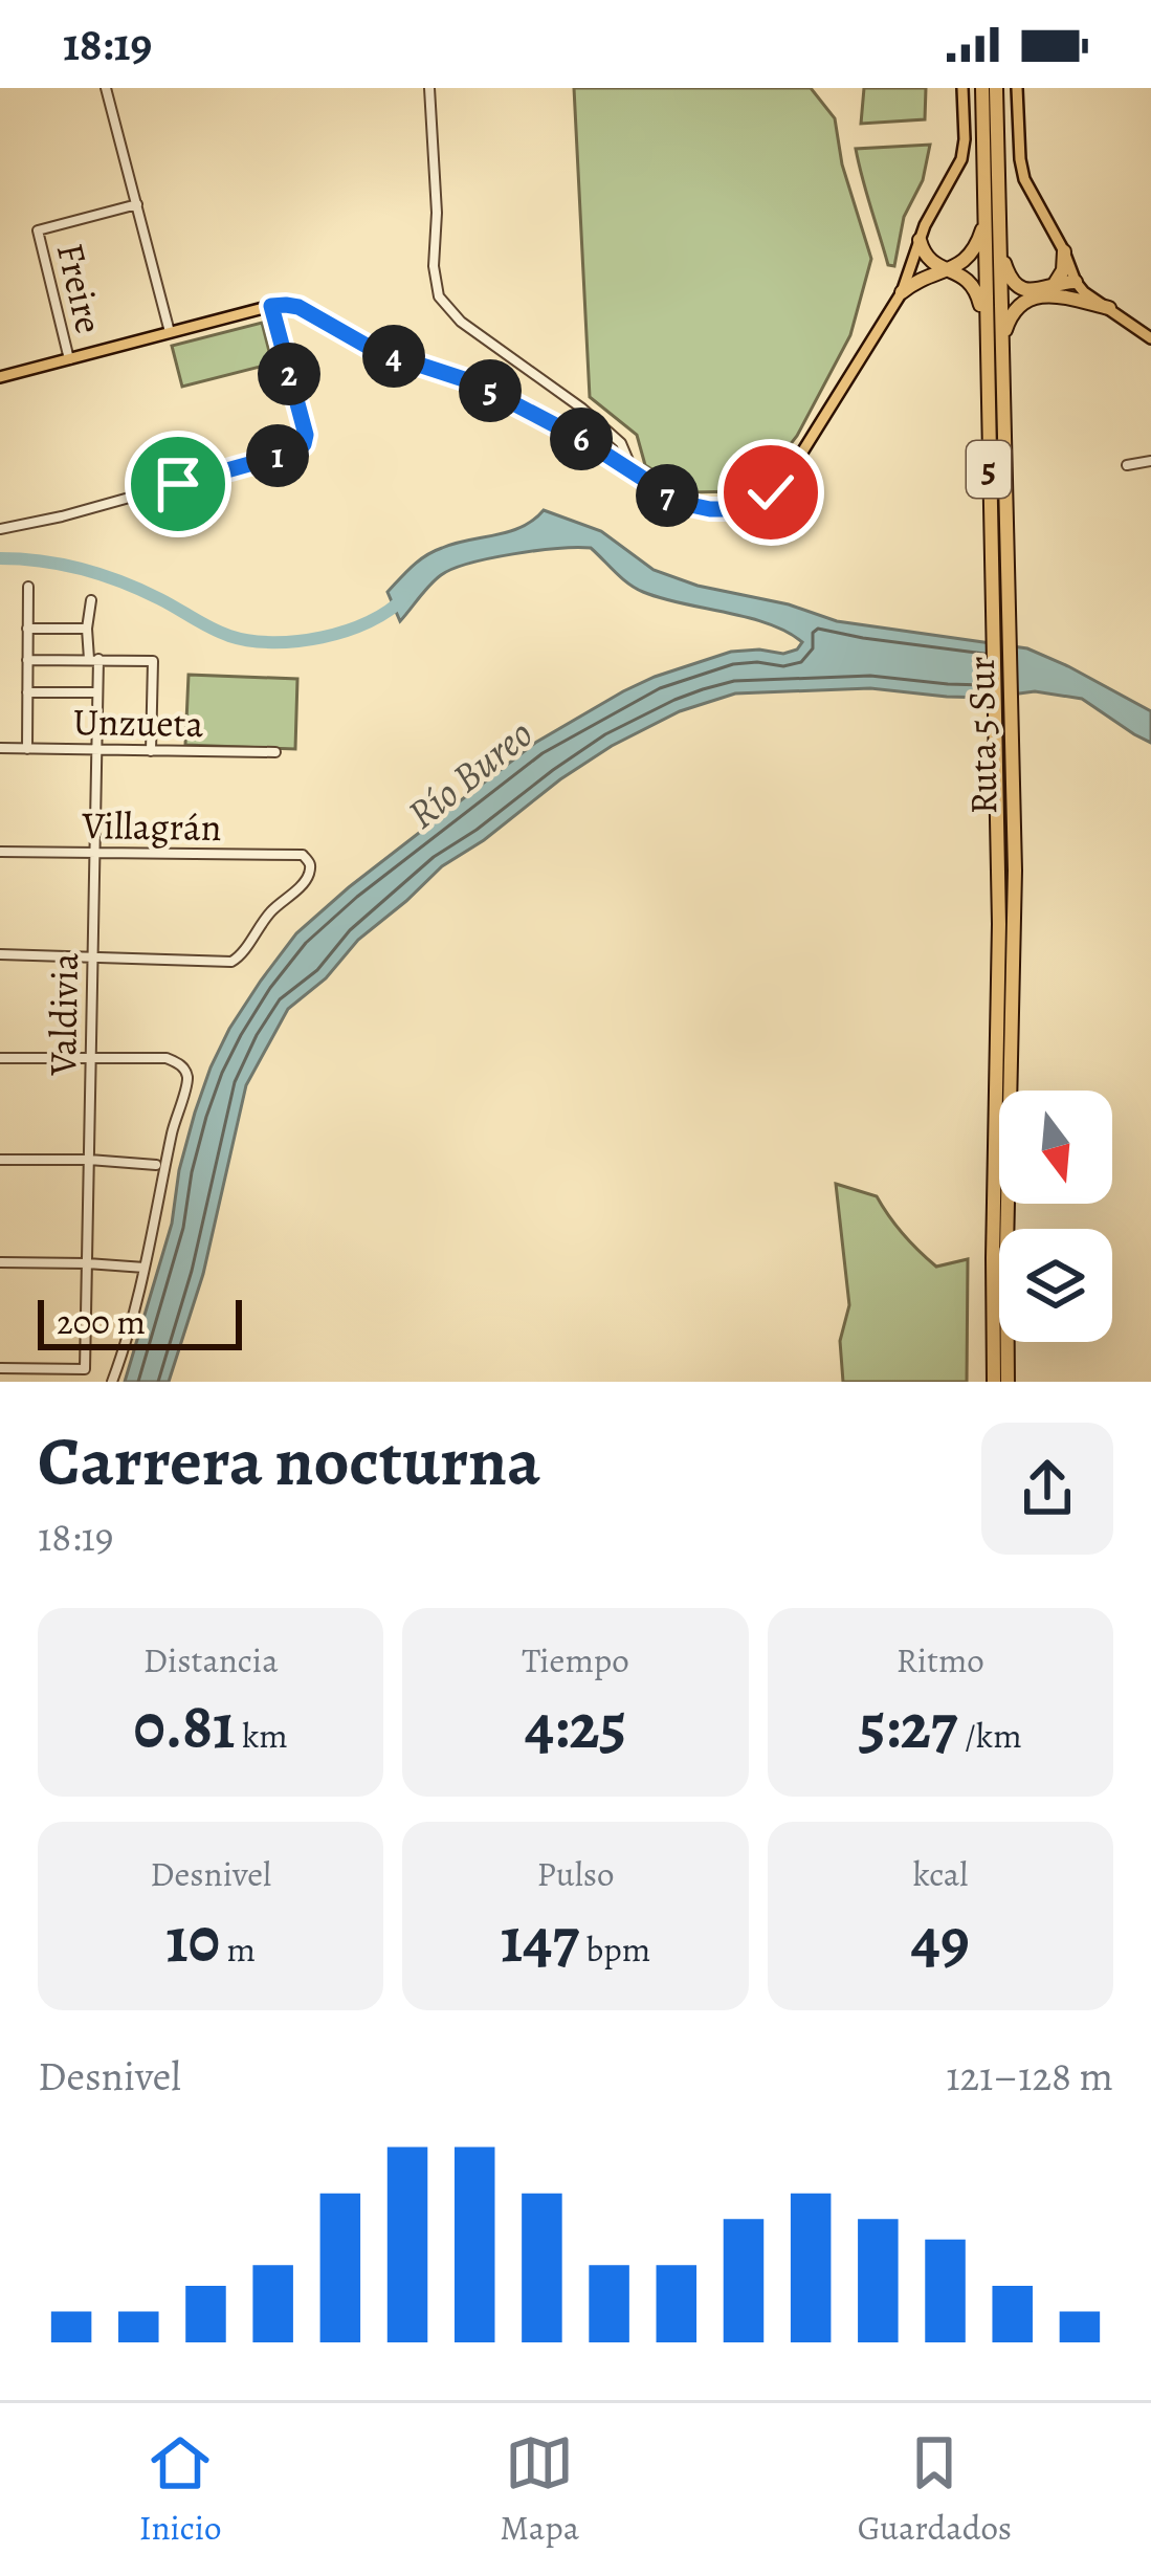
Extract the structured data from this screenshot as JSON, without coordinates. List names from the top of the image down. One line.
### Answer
{"streets":{"highway":["5","Ruta 5 Sur"],"street":["Freire","Unzueta","Villagrán","Valdivia"]},"crossings":[["Unzueta","Valdivia"],["Villagrán","Valdivia"]],"water":["Río Bureo"],"scale_bar":"200 m","north":"bottom","page":{"status":"18:19","pins":["4","2","5","6","1","7"],"scale":"200 m","heading":["Carrera nocturna","18:19"],"stats":[["Distancia","0.81 km"],["Tiempo","4:25"],["Ritmo","5:27 /km"],["Desnivel","10 m"],["Pulso","147 bpm"],["kcal","49"]],"chart":["Desnivel","121–128 m"],"tabs":["Inicio","Mapa","Guardados"]}}
